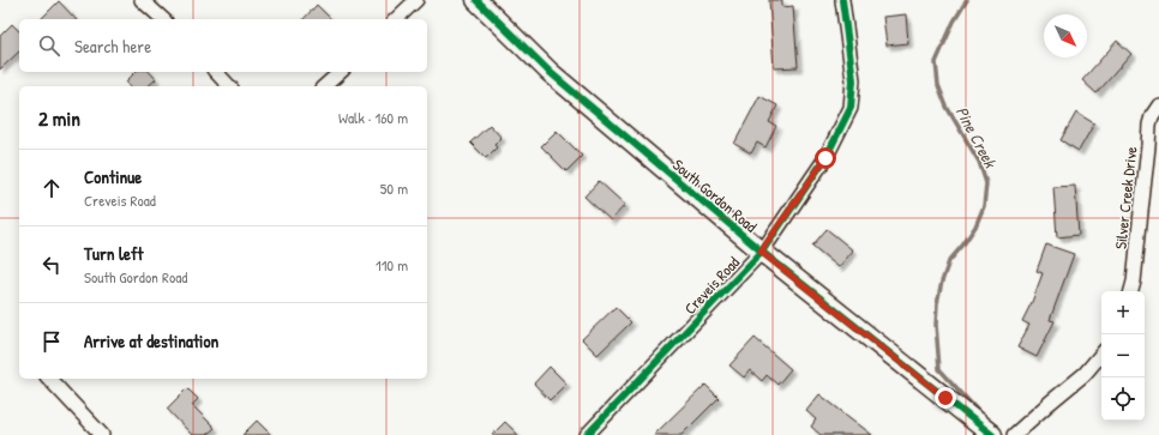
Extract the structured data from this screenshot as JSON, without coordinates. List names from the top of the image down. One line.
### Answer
{"streets":{"street":["South Gordon Road","Silver Creek Drive","Creveis Road"]},"crossings":[["South Gordon Road","Creveis Road"]],"water":["Pine Creek"],"north":"bottom right","page":{"search":"Search here","heading":["2 min","Walk · 160 m"],"list":[["Continue","Creveis Road","50 m"],["Turn left","South Gordon Road","110 m"],"Arrive at destination"],"map_buttons":["+","−"]}}
